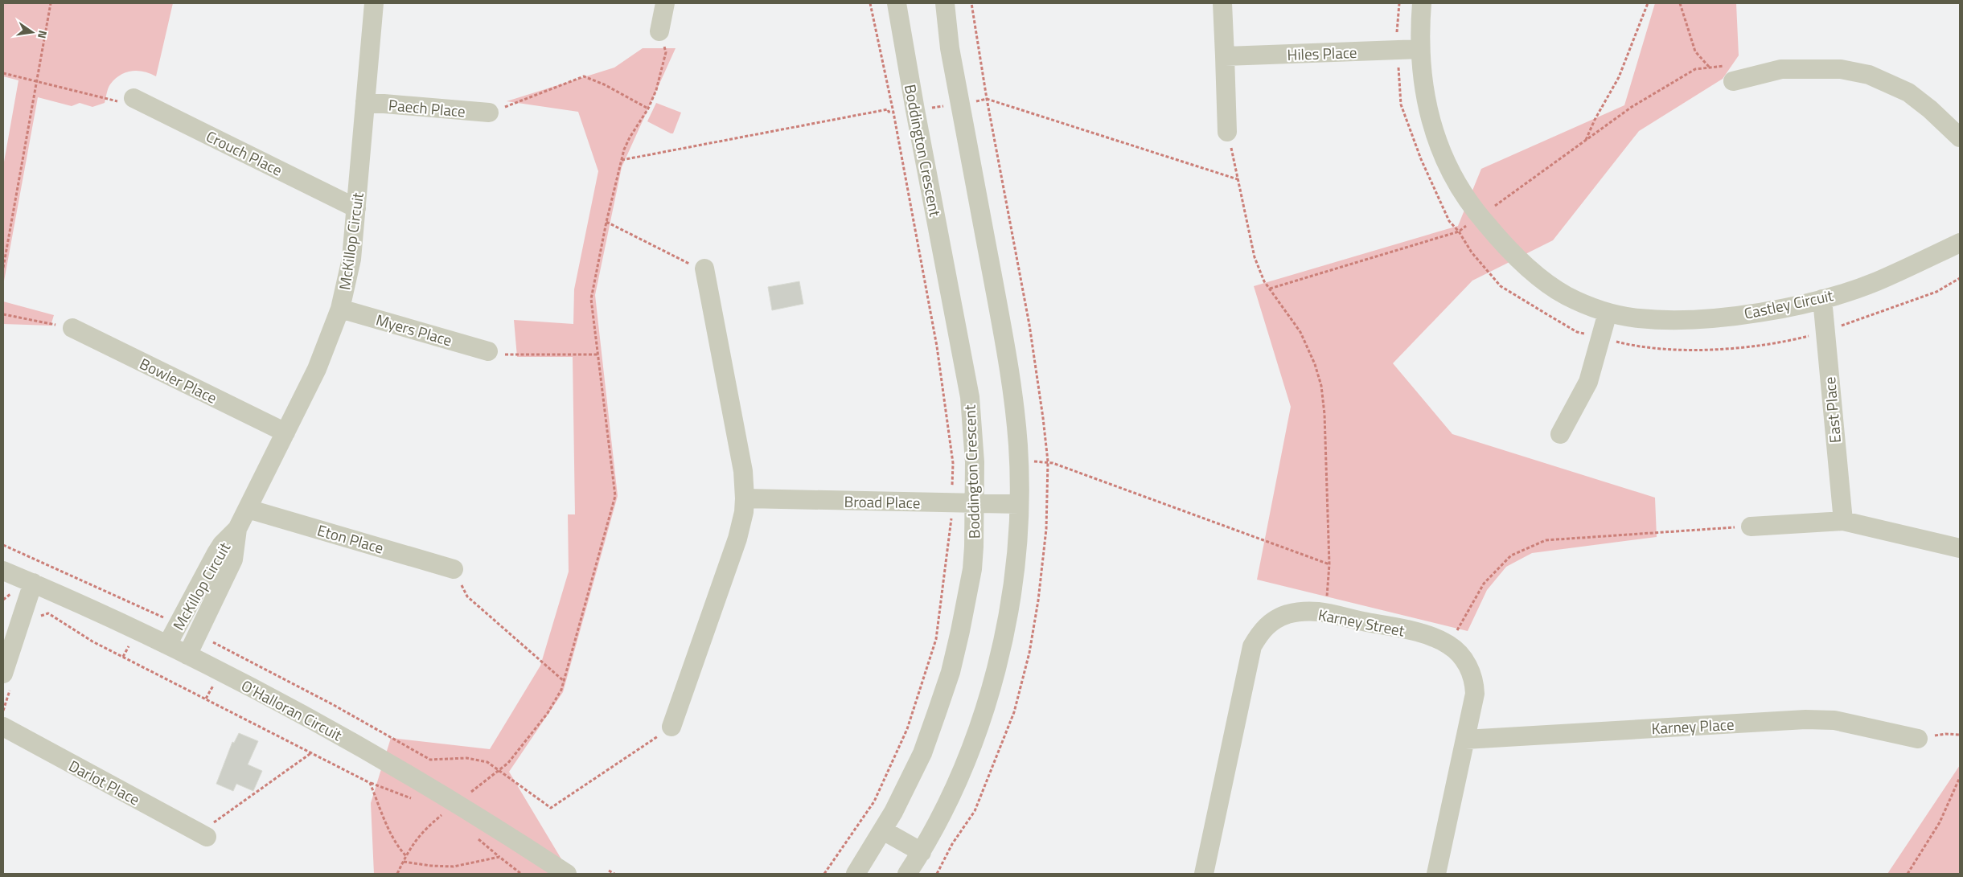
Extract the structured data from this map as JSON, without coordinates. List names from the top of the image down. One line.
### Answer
{"streets":{"street":["Hiles Place","Paech Place","Boddington Crescent","Crouch Place","McKillop Circuit","Castley Circuit","Myers Place","Bowler Place","East Place","Broad Place","Eton Place","Karney Street","O'Halloran Circuit","Karney Place","Darlot Place"]},"crossings":[["Hiles Place","Castley Circuit"],["Paech Place","McKillop Circuit"],["Boddington Crescent","Broad Place"],["Crouch Place","McKillop Circuit"],["McKillop Circuit","Myers Place"],["McKillop Circuit","Bowler Place"],["McKillop Circuit","Eton Place"],["McKillop Circuit","O'Halloran Circuit"],["Castley Circuit","East Place"],["Karney Street","Karney Place"]],"north":"right"}
